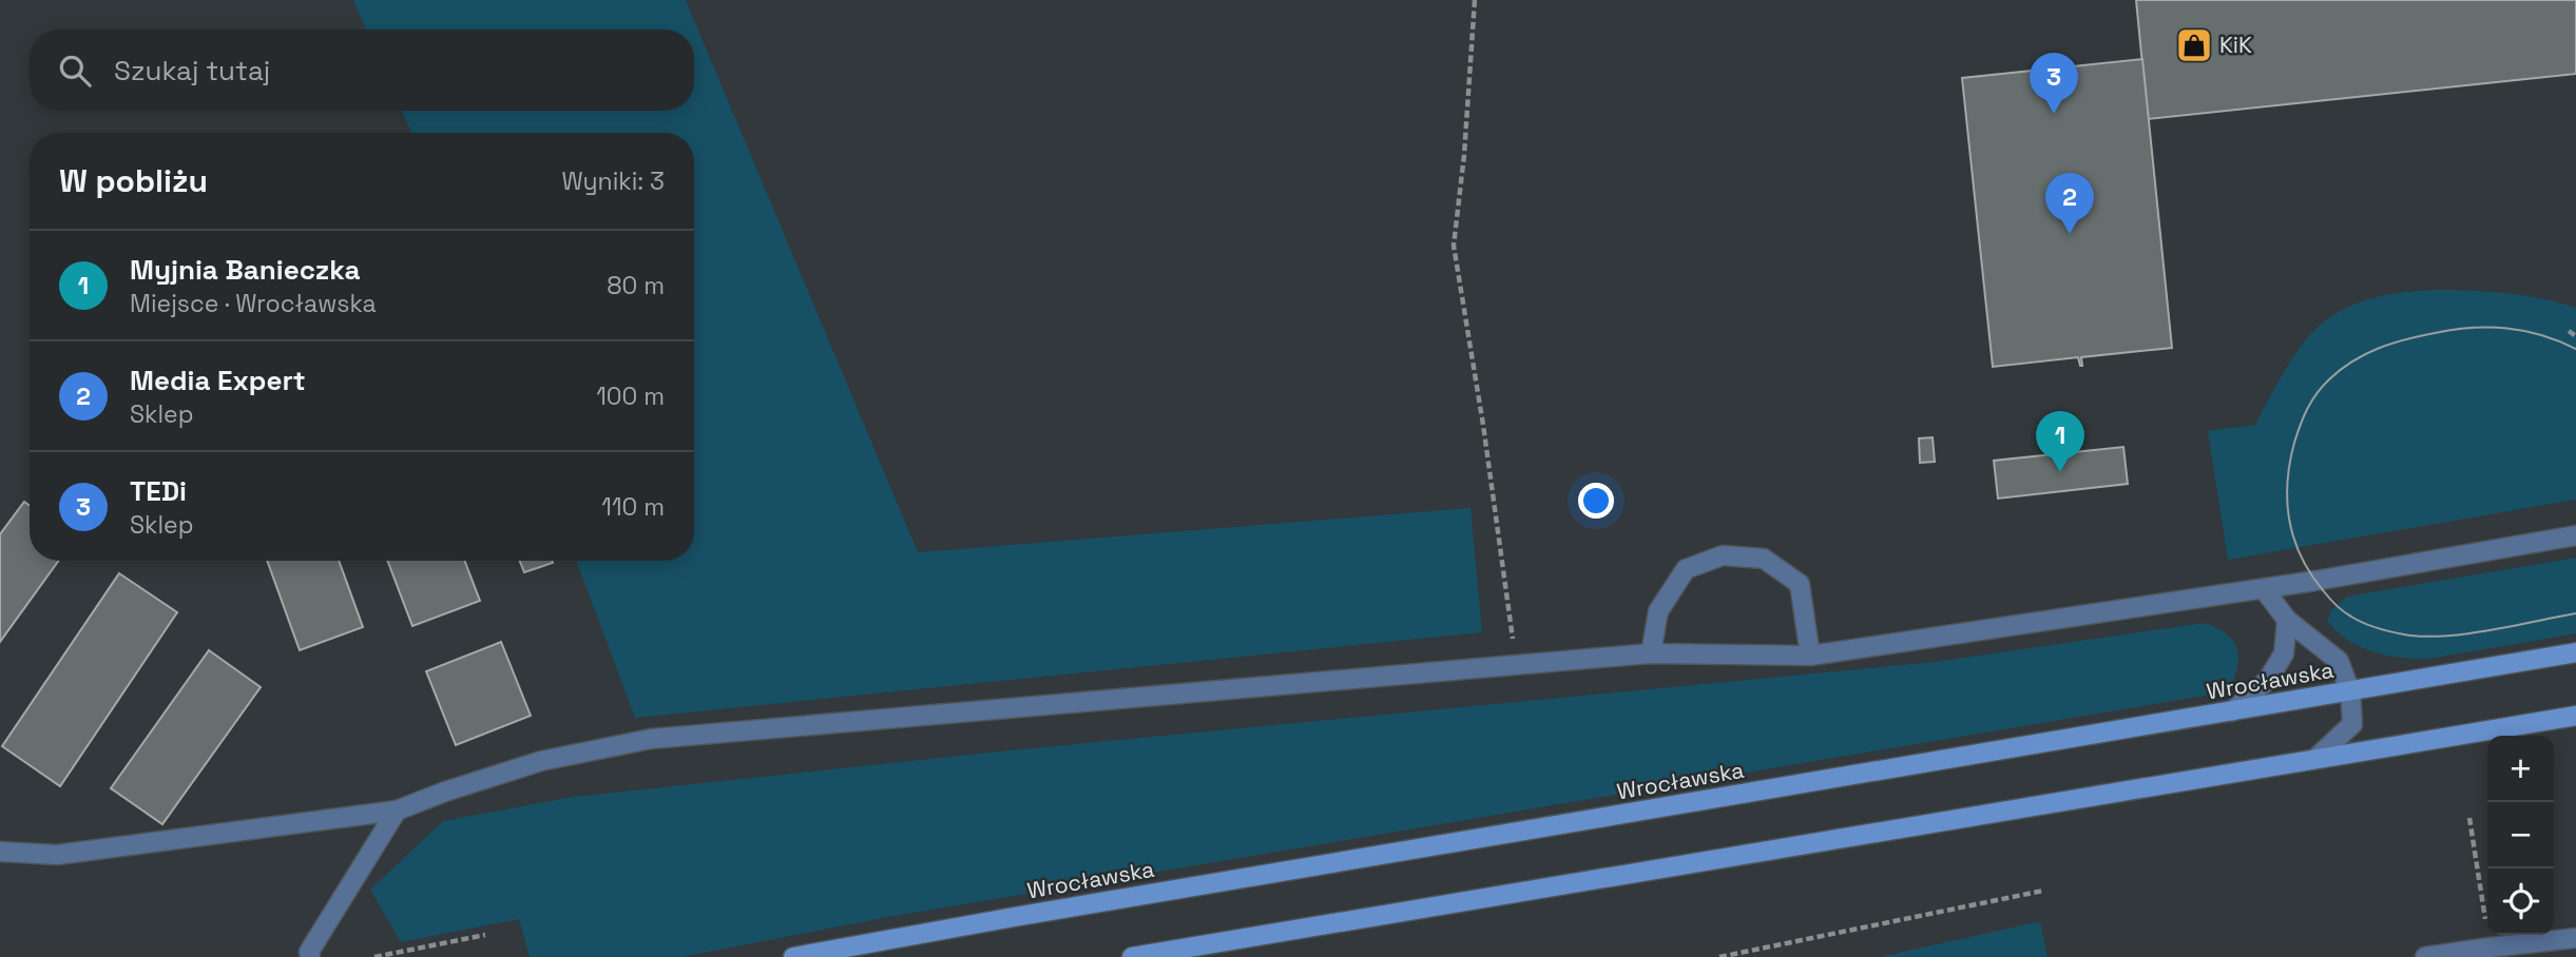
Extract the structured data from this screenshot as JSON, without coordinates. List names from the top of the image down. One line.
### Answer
{"streets":{"main road":["Wrocławska"]},"places":{"shop":["KiK"]},"page":{"search":"Szukaj tutaj","pins":["3","2","1"],"heading":["W pobliżu","Wyniki: 3"],"list":[{"mark":"1","name":"Myjnia Banieczka","note":"Miejsce · Wrocławska","value":"80 m"},{"mark":"2","name":"Media Expert","note":"Sklep","value":"100 m"},{"mark":"3","name":"TEDi","note":"Sklep","value":"110 m"}],"map_buttons":["+","−"]}}
